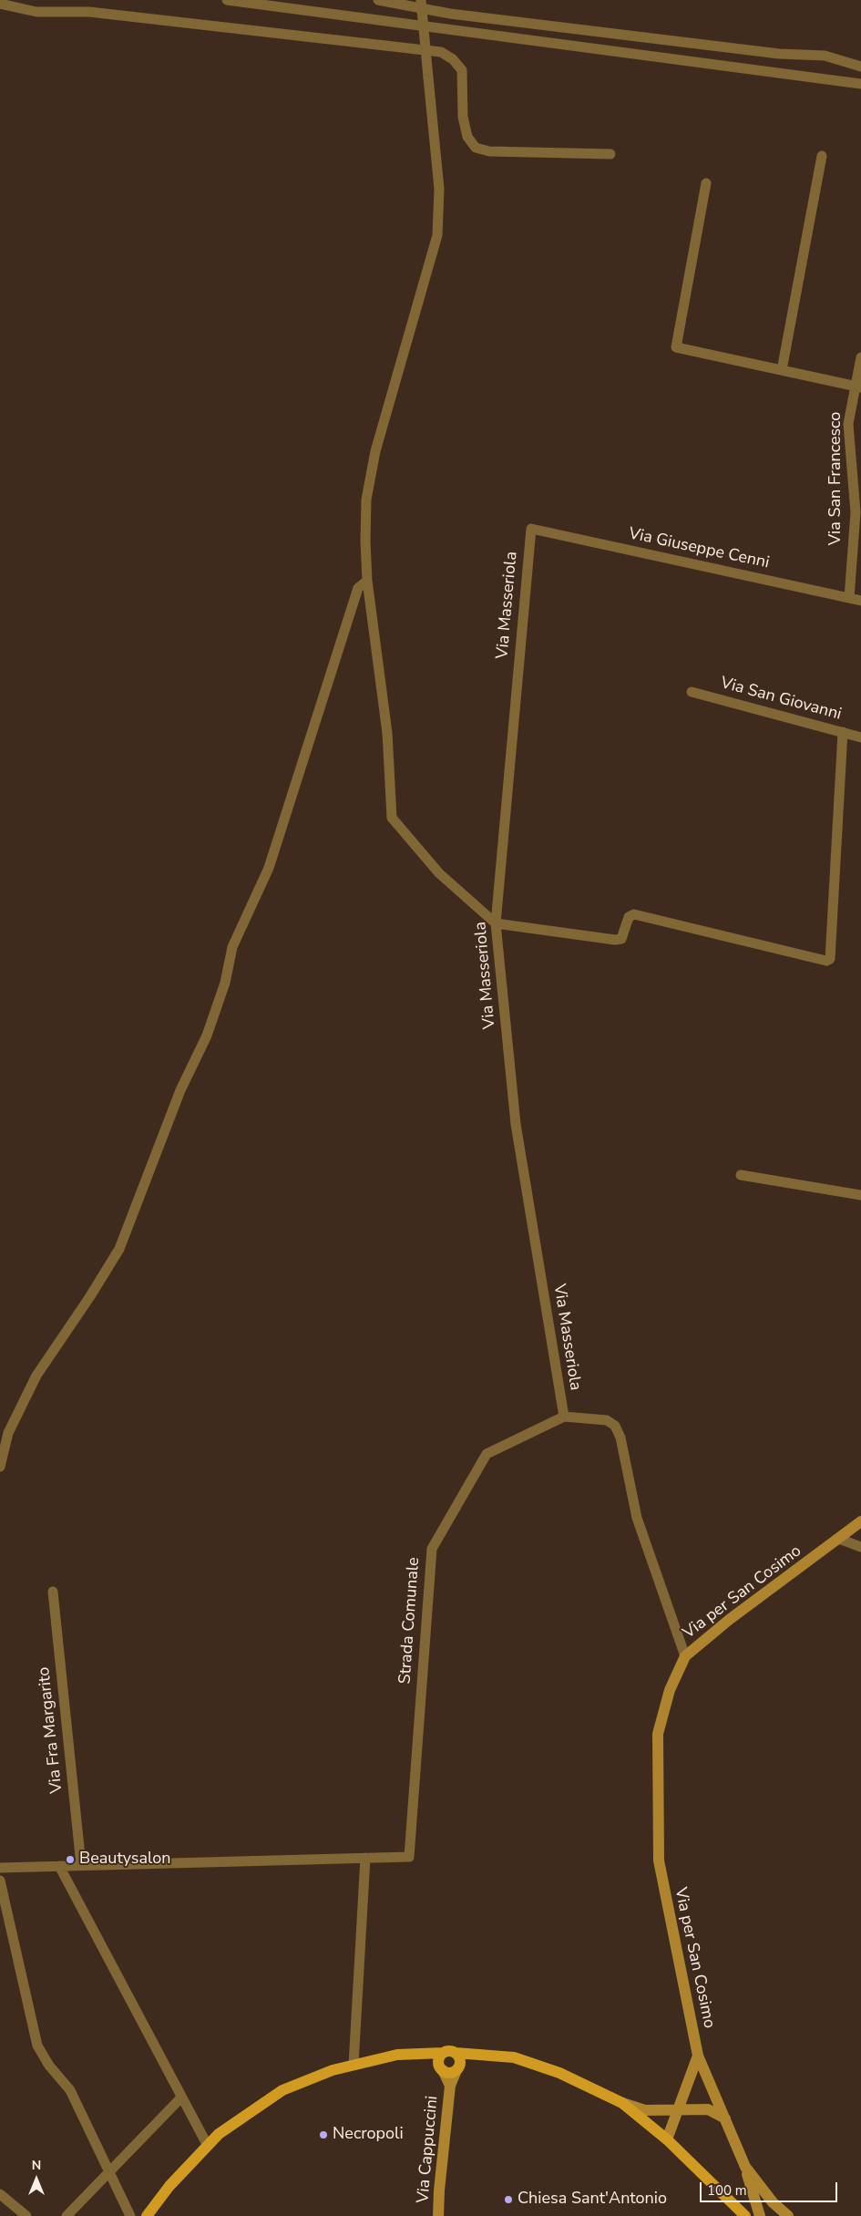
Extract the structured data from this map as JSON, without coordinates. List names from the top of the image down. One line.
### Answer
{"streets":{"street":["Via San Francesco","Via Giuseppe Cenni","Via Masseriola","Via San Giovanni","Via per San Cosimo","Strada Comunale","Via Fra Margarito","Via Cappuccini"]},"crossings":[["Via San Francesco","Via Giuseppe Cenni"],["Via Giuseppe Cenni","Via Masseriola"],["Via Masseriola","Strada Comunale"]],"places":["Beautysalon","Necropoli","Chiesa Sant'Antonio"],"scale_bar":"100 m","north":"top"}
